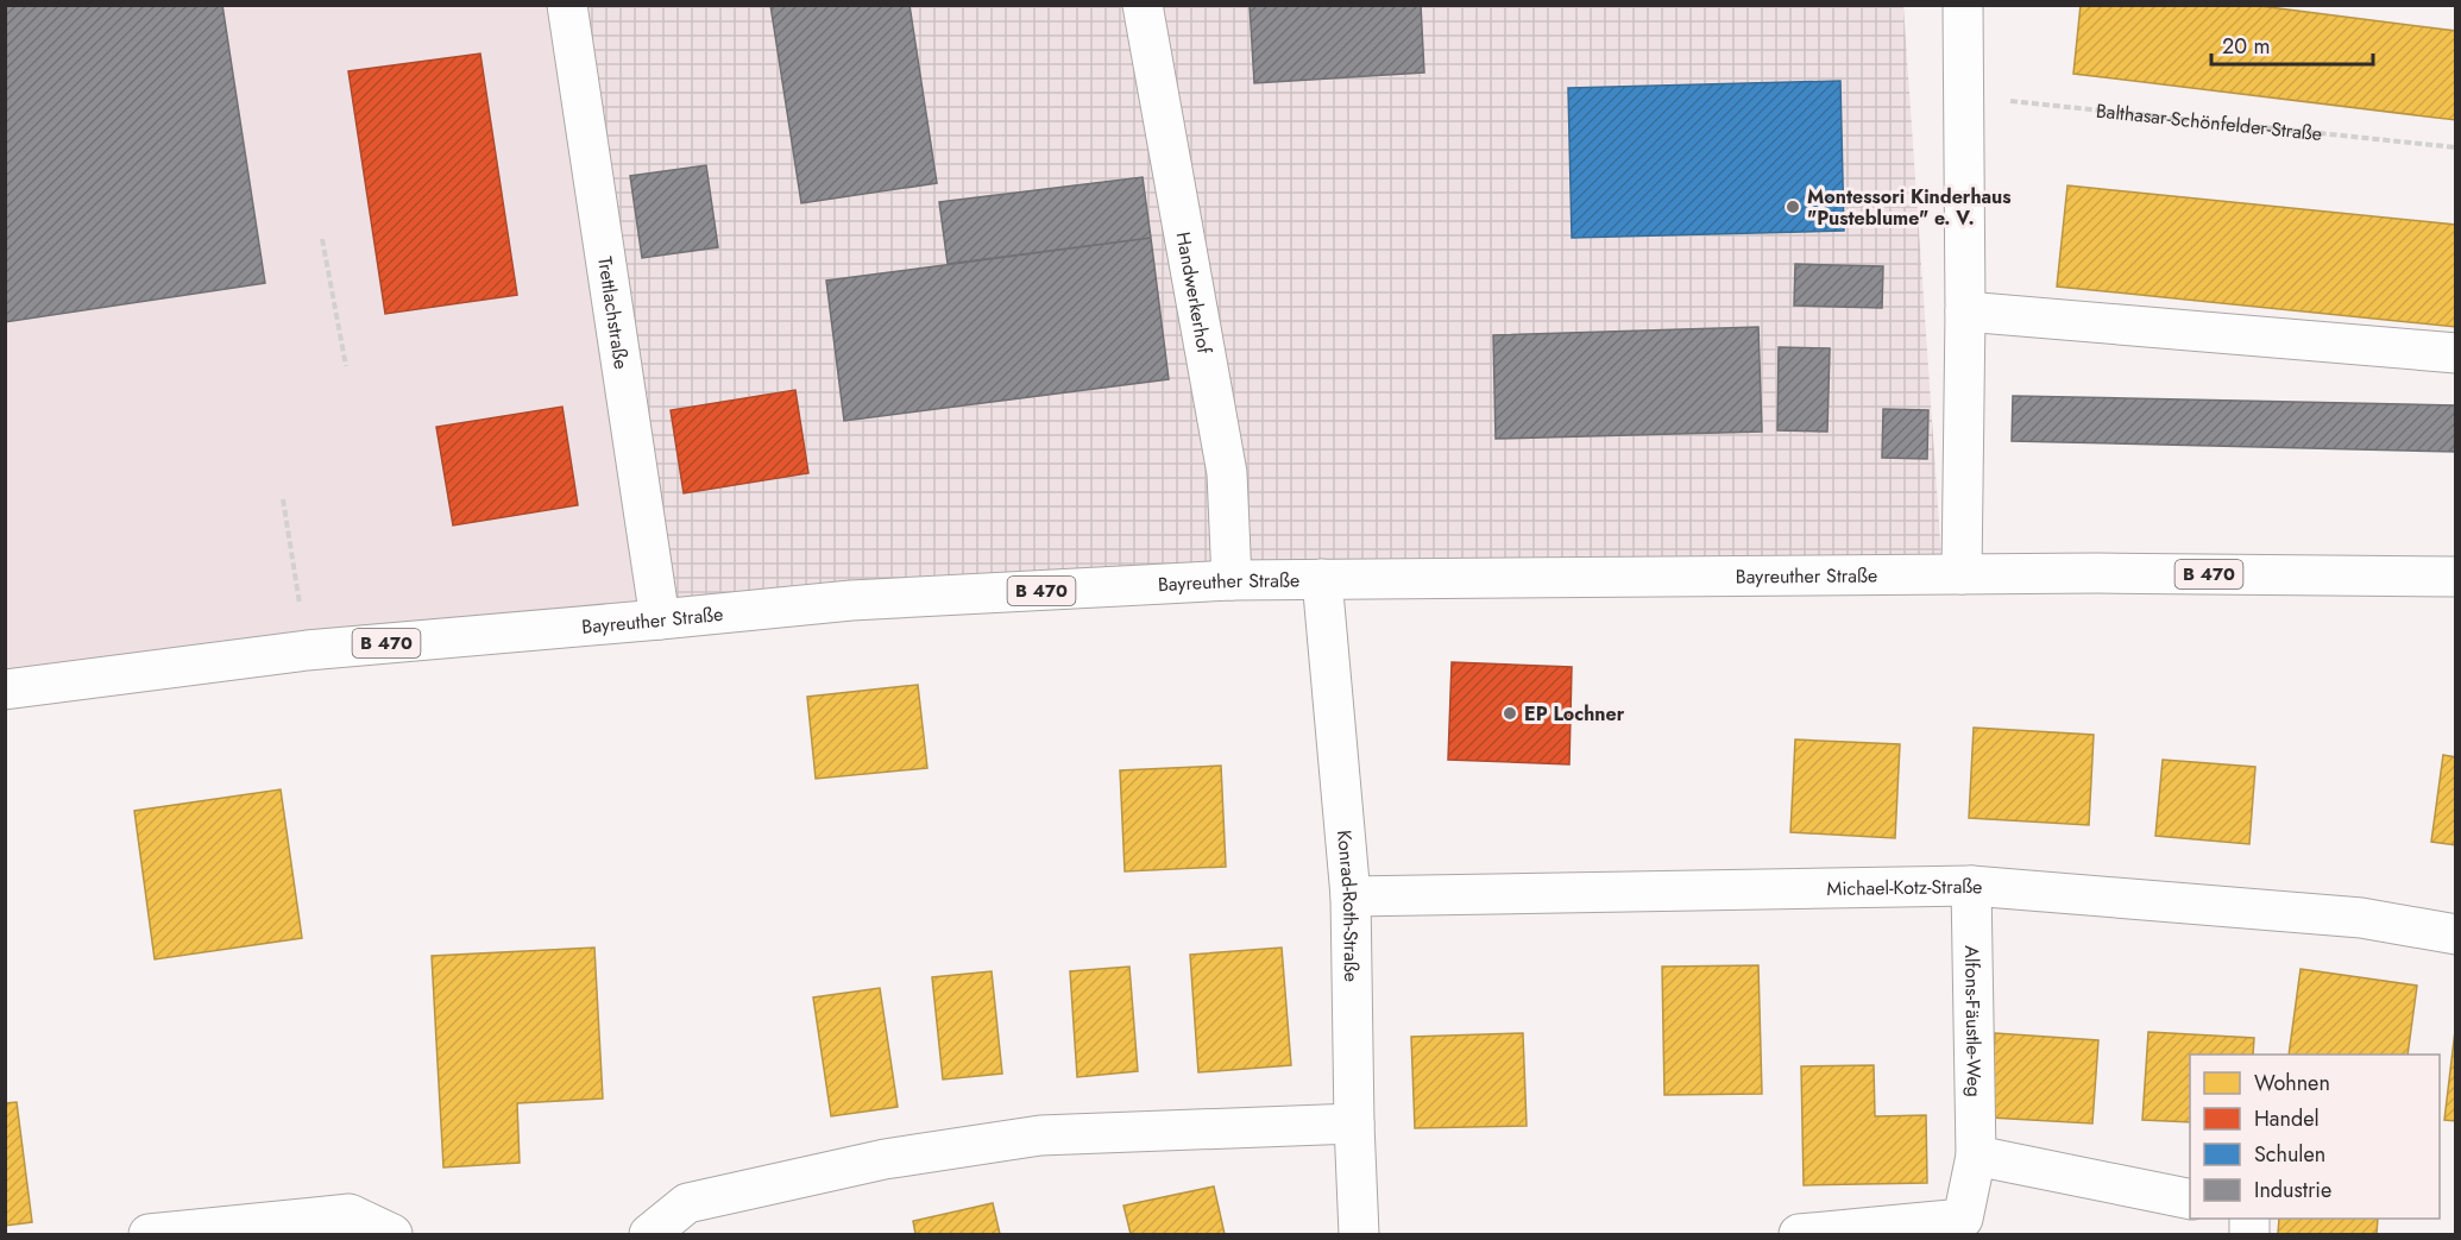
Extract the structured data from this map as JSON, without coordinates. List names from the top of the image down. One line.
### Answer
{"streets":{"street":["Handwerkerhof","Trettlachstraße","B 470","Bayreuther Straße","Michael-Kotz-Straße","Konrad-Roth-Straße","Alfons-Fäustle-Weg"],"path":["Balthasar-Schönfelder-Straße"]},"crossings":[["Handwerkerhof","Bayreuther Straße"],["Trettlachstraße","Bayreuther Straße"],["Bayreuther Straße","Konrad-Roth-Straße"],["Michael-Kotz-Straße","Konrad-Roth-Straße"],["Michael-Kotz-Straße","Alfons-Fäustle-Weg"]],"places":["Montessori Kinderhaus \"Pusteblume\" e. V.","EP Lochner"],"legend":["Wohnen","Handel","Schulen","Industrie"],"scale_bar":"20 m"}
